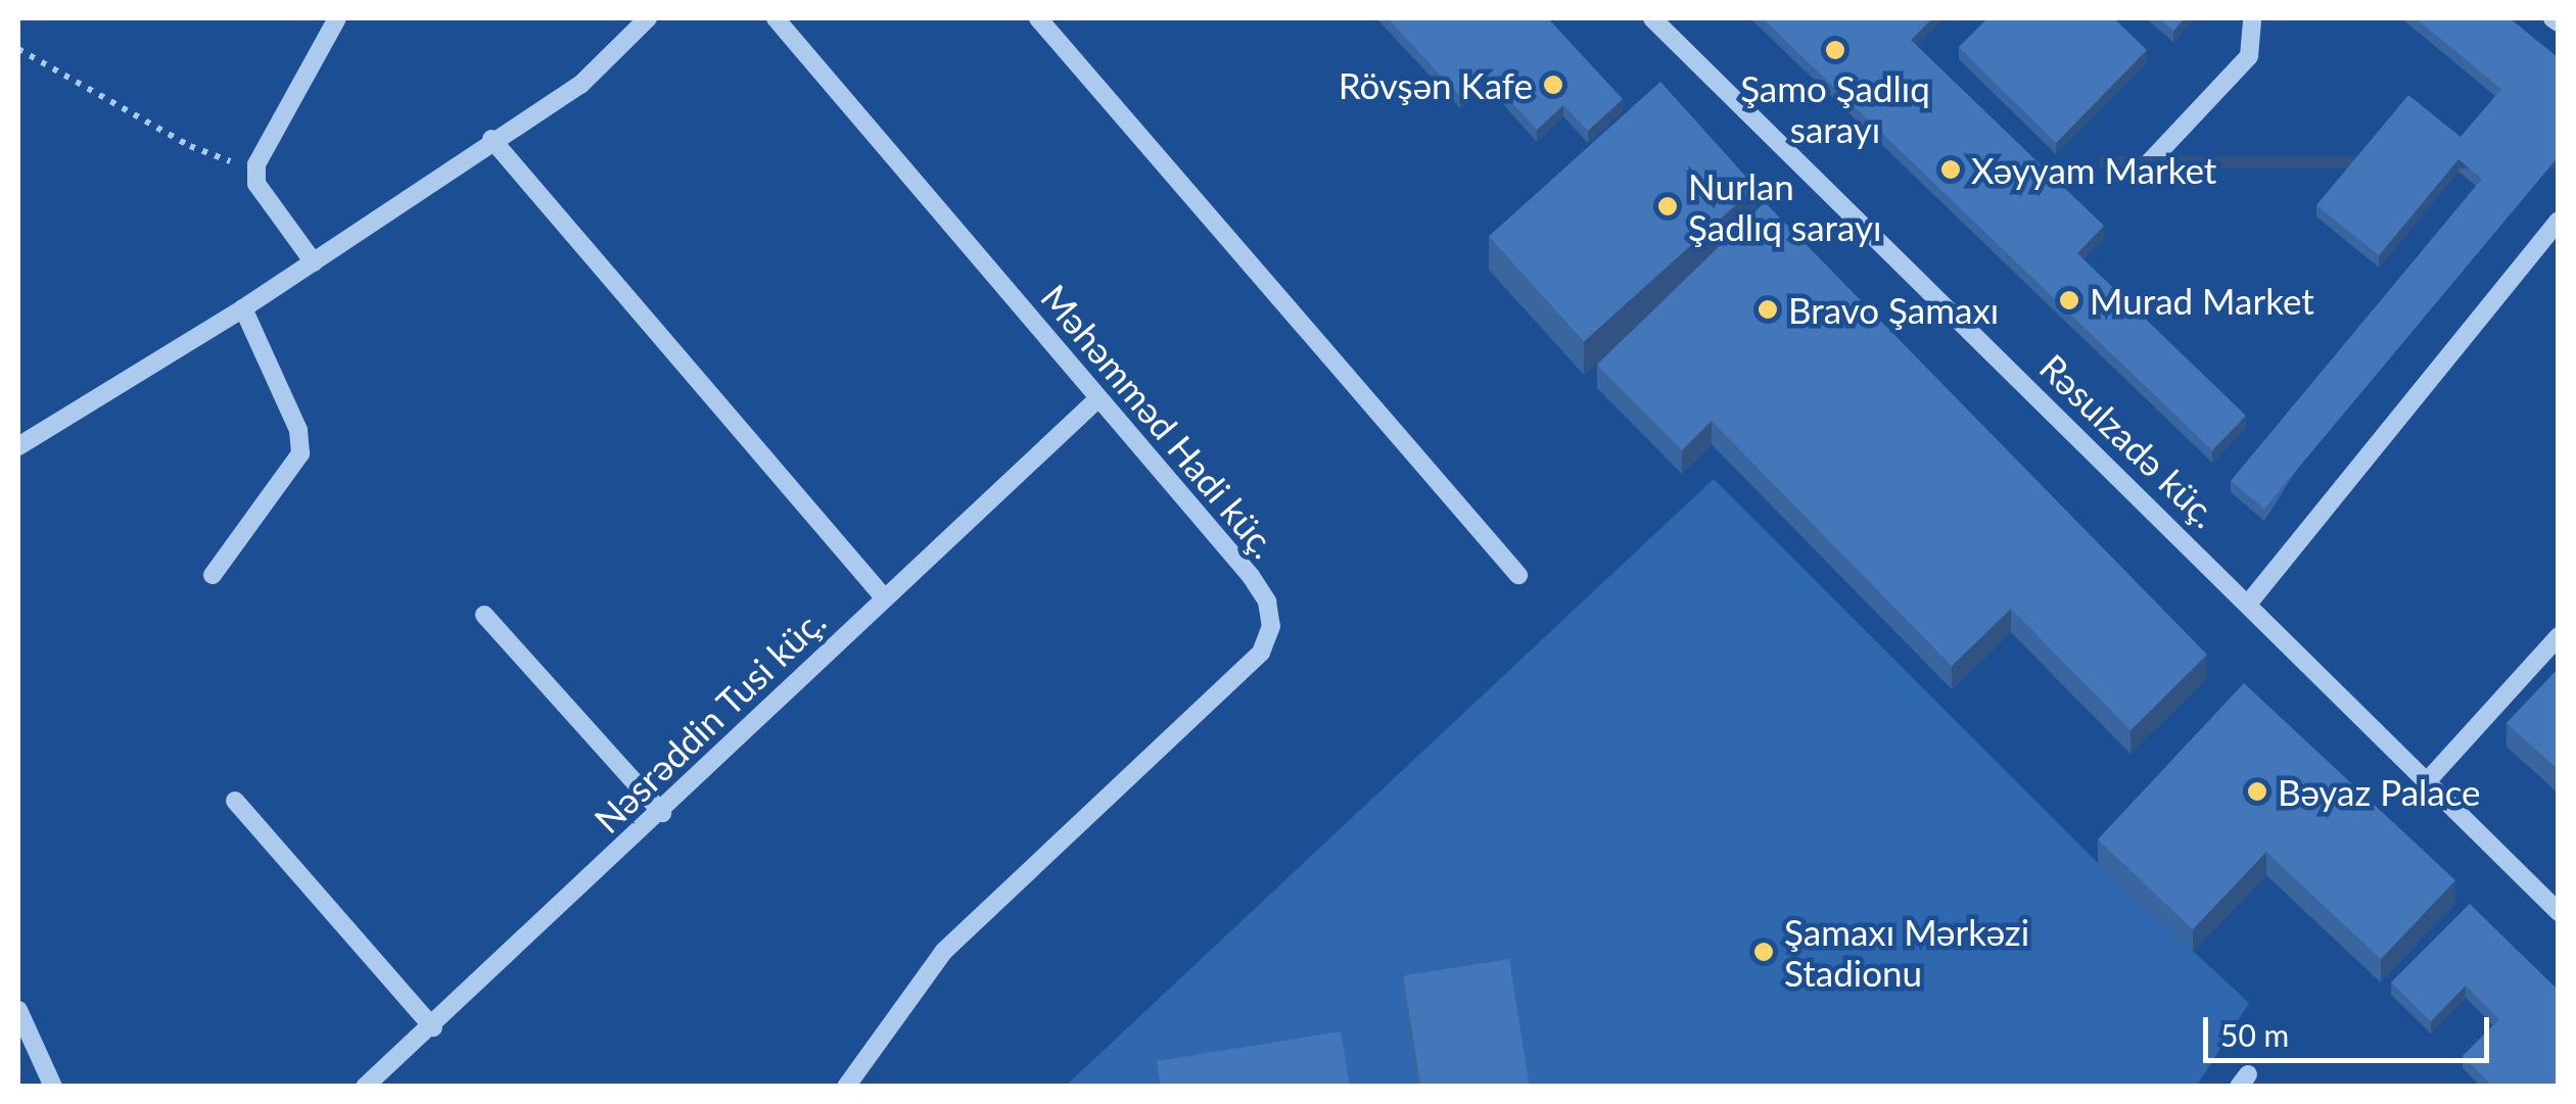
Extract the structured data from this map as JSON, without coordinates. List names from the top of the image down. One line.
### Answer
{"streets":{"street":["Məhəmməd Hadi küç.","Rəsulzadə küç.","Nəsrəddin Tusi küç."]},"crossings":[["Məhəmməd Hadi küç.","Nəsrəddin Tusi küç."]],"places":["Şamo Şadlıq sarayı","Rövşən Kafe","Xəyyam Market","Nurlan Şadlıq sarayı","Murad Market","Bravo Şamaxı","Bəyaz Palace","Şamaxı Mərkəzi Stadionu"],"scale_bar":"50 m"}
